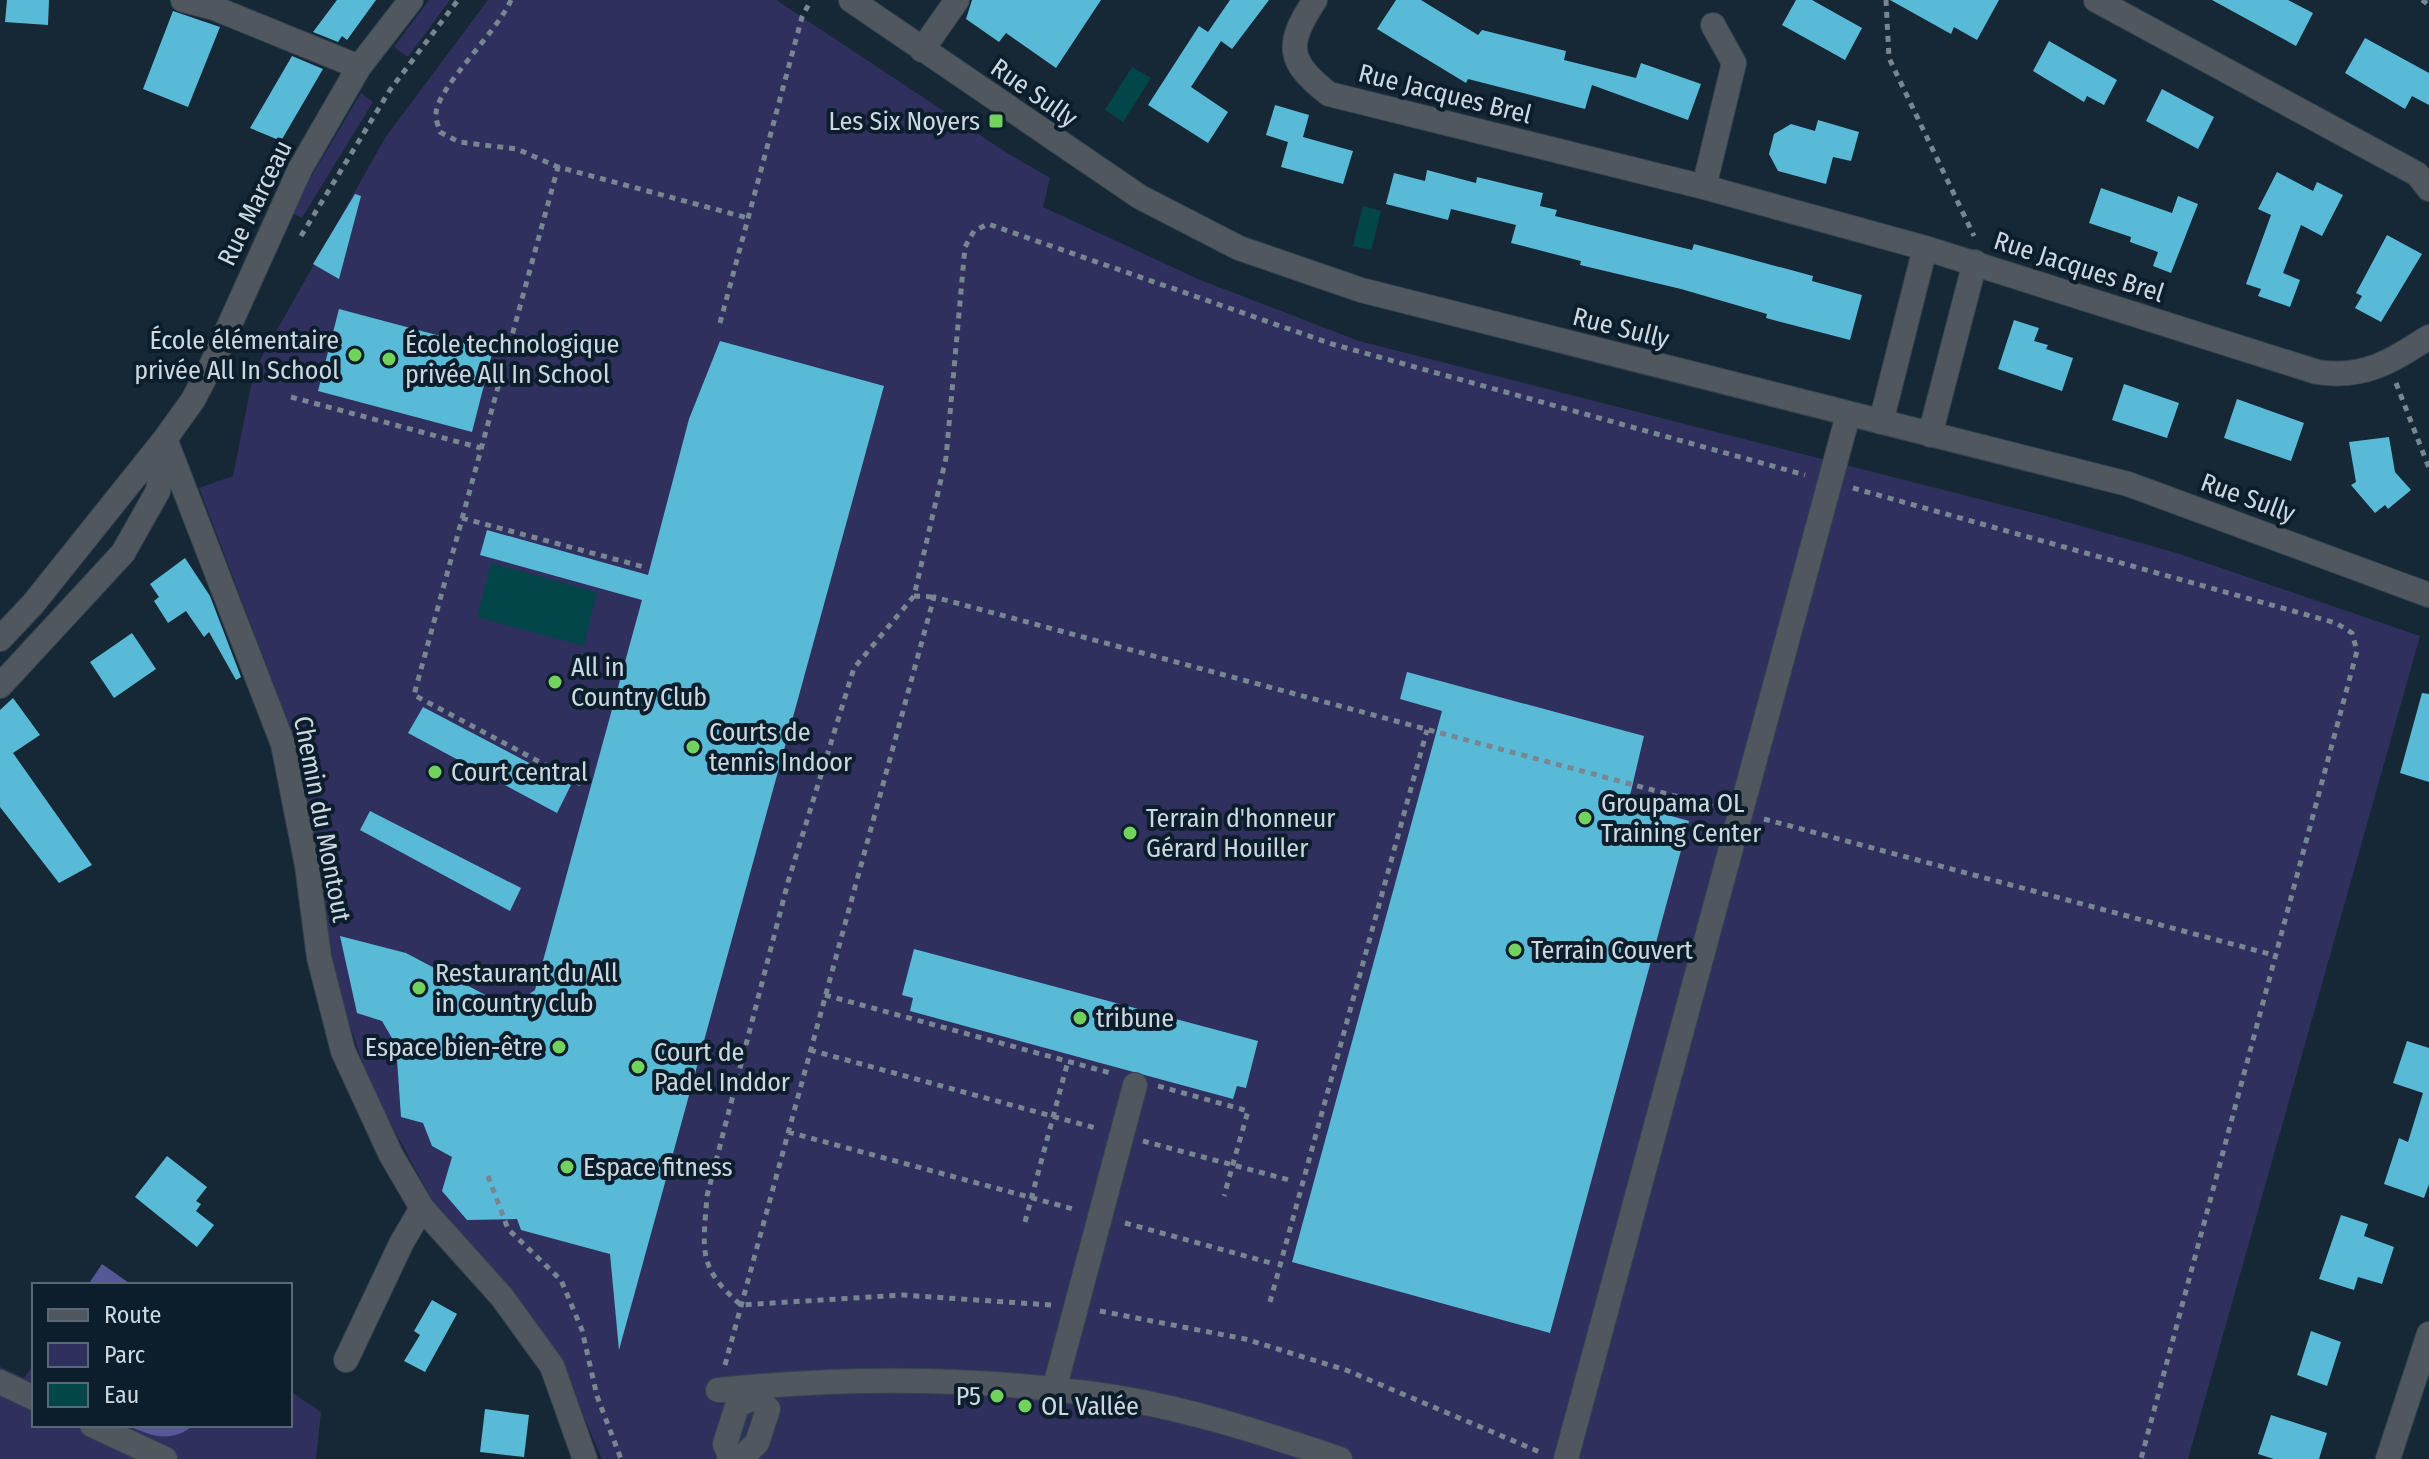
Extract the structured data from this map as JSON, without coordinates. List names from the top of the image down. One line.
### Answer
{"streets":{"street":["Rue Sully","Rue Jacques Brel","Rue Marceau","Chemin du Montout"]},"crossings":[["Rue Marceau","Chemin du Montout"]],"places":{"transit":["Les Six Noyers"],"other":["École élémentaire privée All In School","École technologique privée All In School","All in Country Club","Courts de tennis Indoor","Court central","Groupama OL Training Center","Terrain d'honneur Gérard Houiller","Terrain Couvert","Restaurant du All in country club","tribune","Espace bien-être","Court de Padel Inddor","Espace fitness","P5","OL Vallée"]},"legend":["Route","Parc","Eau"]}
